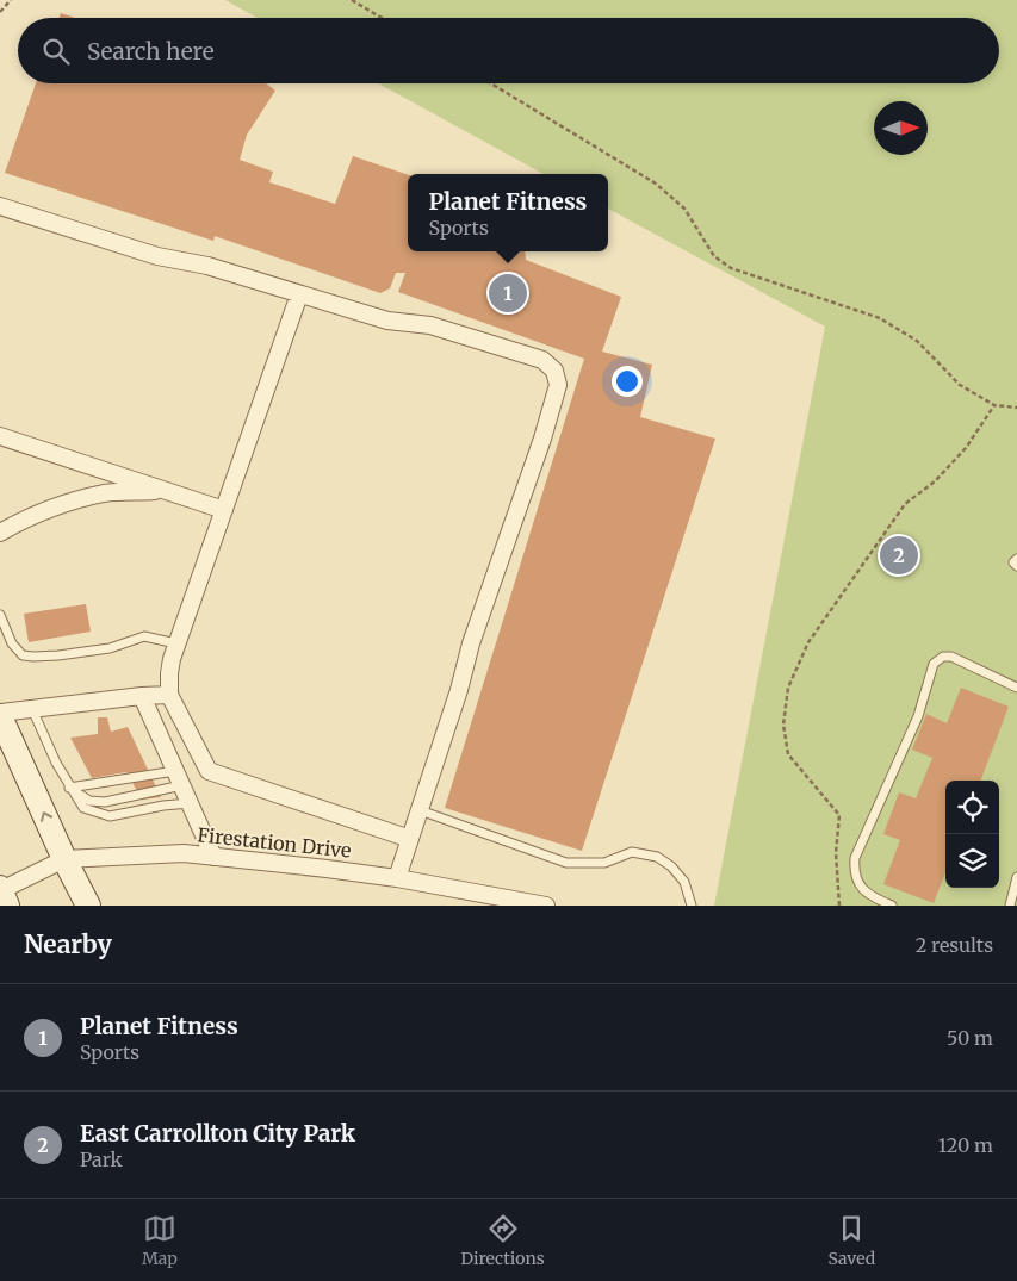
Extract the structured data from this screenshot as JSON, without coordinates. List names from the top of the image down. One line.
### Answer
{"streets":{"street":["Firestation Drive"]},"north":"right","page":{"search":"Search here","popup":["Planet Fitness","Sports"],"pins":["1","2"],"heading":["Nearby","2 results"],"list":[{"mark":"1","name":"Planet Fitness","note":"Sports","value":"50 m"},{"mark":"2","name":"East Carrollton City Park","note":"Park","value":"120 m"}],"nav":["Map","Directions","Saved"]}}
